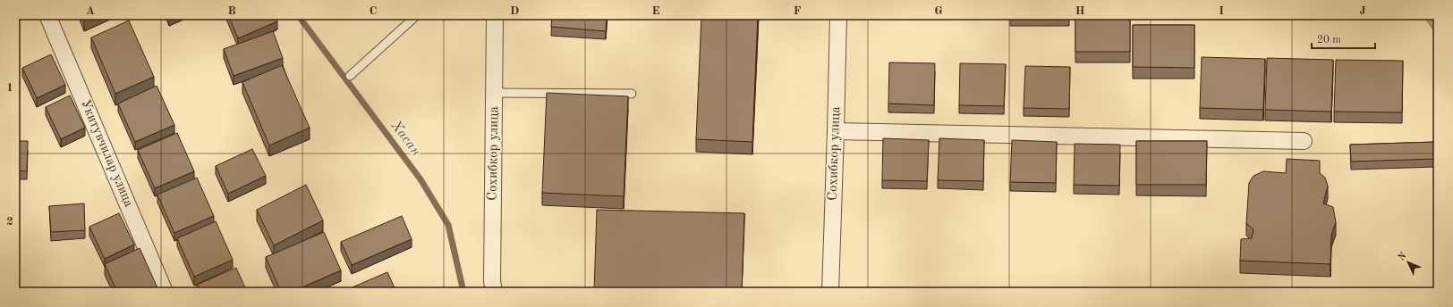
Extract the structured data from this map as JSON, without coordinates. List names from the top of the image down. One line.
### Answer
{"streets":{"street":["Укитувчилар улица","Сохибкор улица"]},"water":["Хасан"],"scale_bar":"20 m","north":"top left","grid":{"columns":["A","B","C","D","E","F","G","H","I","J"],"rows":["1","2"]}}
